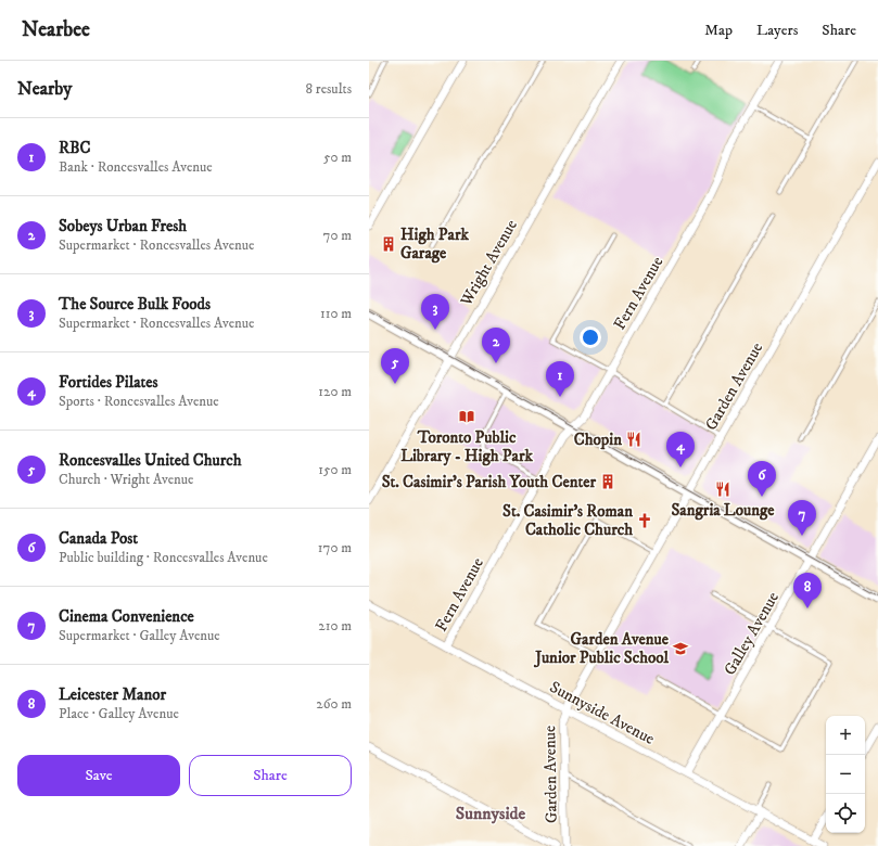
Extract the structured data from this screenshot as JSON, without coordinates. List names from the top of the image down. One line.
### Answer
{"streets":{"street":["Wright Avenue","Fern Avenue","Garden Avenue","Galley Avenue","Sunnyside Avenue"]},"crossings":[["Fern Avenue","Sunnyside Avenue"],["Garden Avenue","Sunnyside Avenue"],["Galley Avenue","Sunnyside Avenue"]],"districts":["Sunnyside"],"places":{"building":["High Park Garage","St. Casimir's Parish Youth Center"],"library":["Toronto Public Library - High Park"],"restaurant":["Chopin","Sangria Lounge"],"church":["St. Casimir's Roman Catholic Church"],"school or university":["Garden Avenue Junior Public School"]},"page":{"header":"Nearbee","nav":["Map","Layers","Share"],"heading":["Nearby","8 results"],"list":[{"mark":"1","name":"RBC","note":"Bank · Roncesvalles Avenue","value":"50 m"},{"mark":"2","name":"Sobeys Urban Fresh","note":"Supermarket · Roncesvalles Avenue","value":"70 m"},{"mark":"3","name":"The Source Bulk Foods","note":"Supermarket · Roncesvalles Avenue","value":"110 m"},{"mark":"4","name":"Fortides Pilates","note":"Sports · Roncesvalles Avenue","value":"120 m"},{"mark":"5","name":"Roncesvalles United Church","note":"Church · Wright Avenue","value":"150 m"},{"mark":"6","name":"Canada Post","note":"Public building · Roncesvalles Avenue","value":"170 m"},{"mark":"7","name":"Cinema Convenience","note":"Supermarket · Galley Avenue","value":"210 m"},{"mark":"8","name":"Leicester Manor","note":"Place · Galley Avenue","value":"260 m"}],"pins":["3","2","5","1","4","6","7","8"],"map_buttons":["+","−"],"buttons":["Save","Share"]}}
